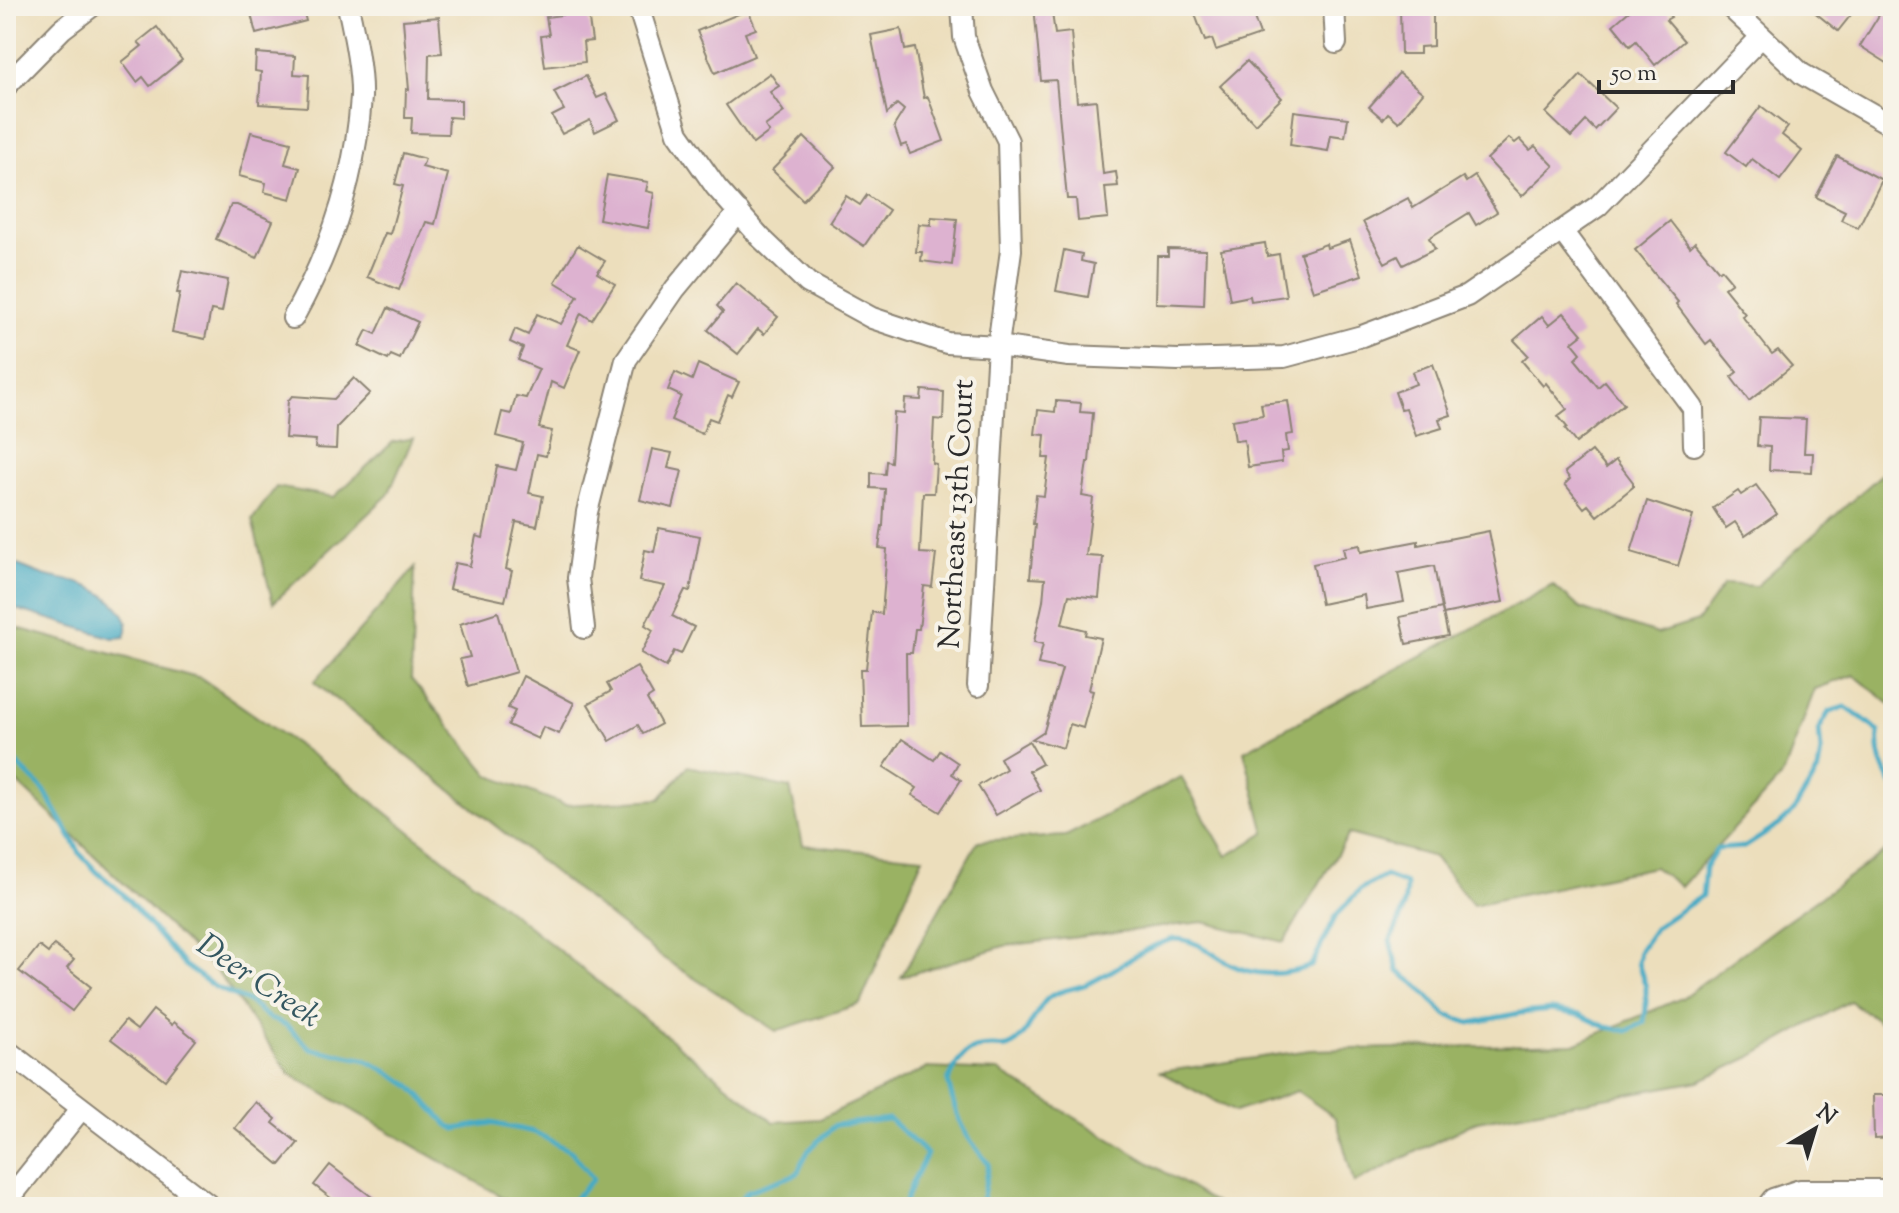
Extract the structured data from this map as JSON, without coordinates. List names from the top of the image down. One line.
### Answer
{"streets":{"street":["Northeast 13th Court"]},"water":["Deer Creek"],"scale_bar":"50 m","north":"top right"}
